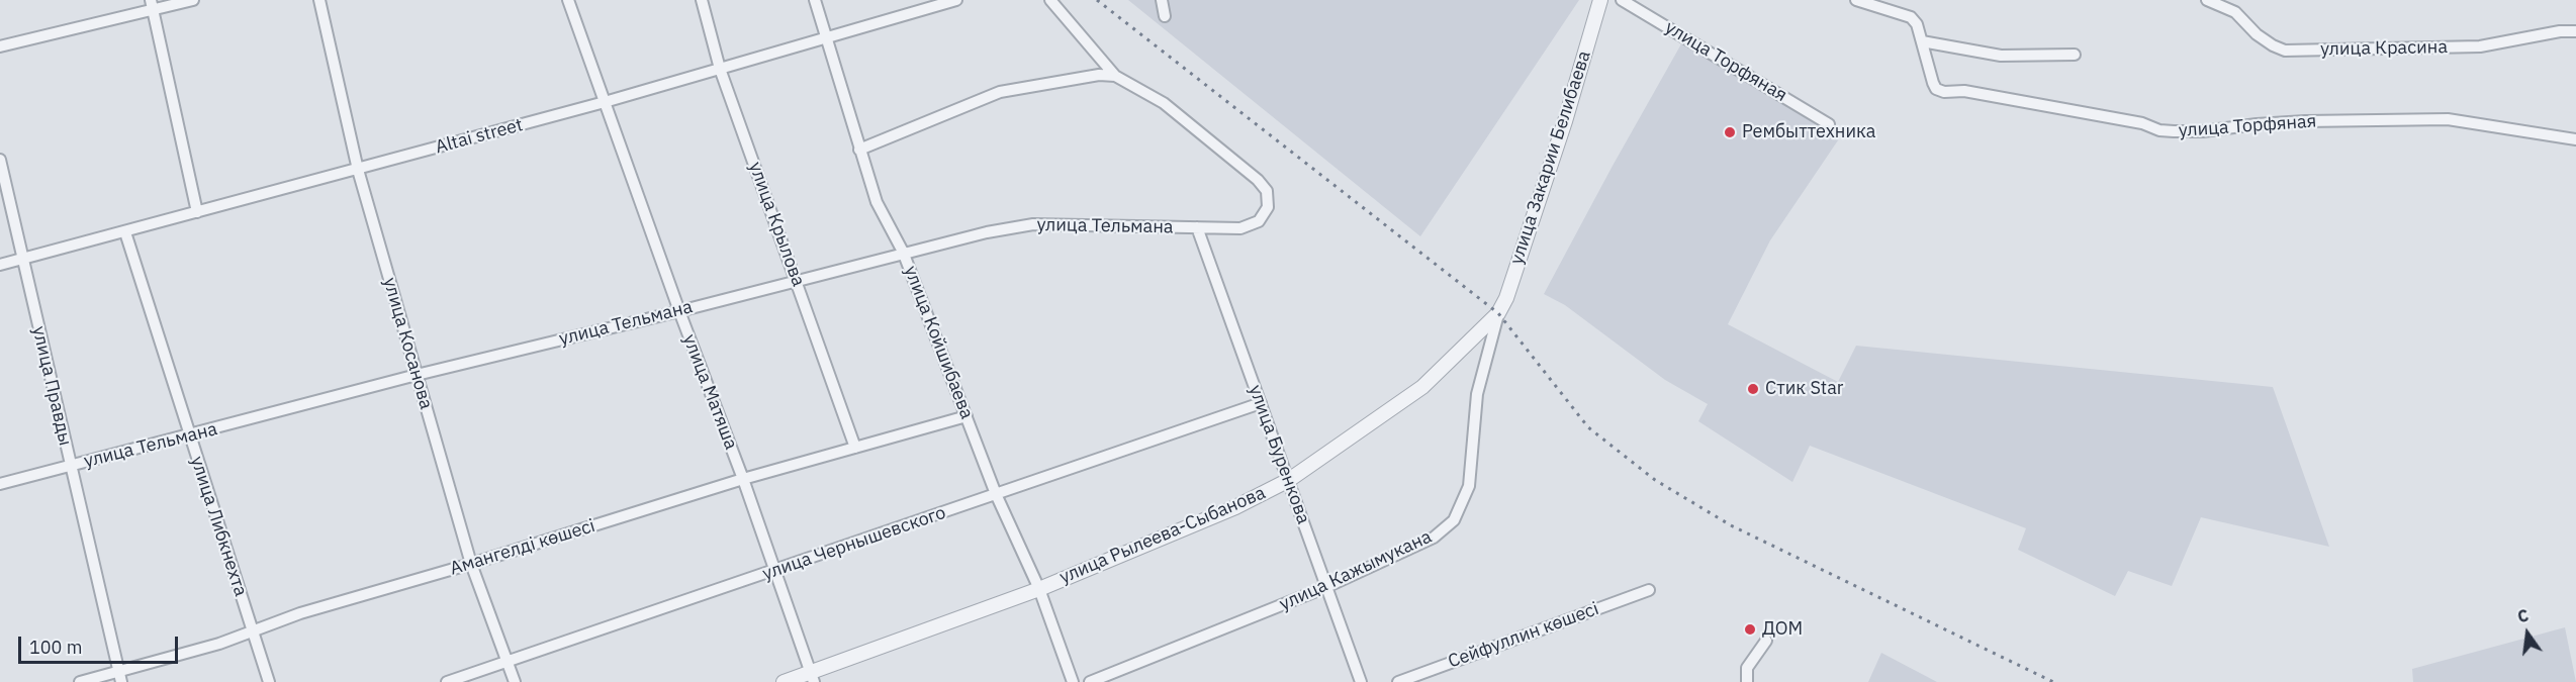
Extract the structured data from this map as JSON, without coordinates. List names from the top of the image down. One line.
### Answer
{"streets":{"street":["улица Красина","улица Торфяная","Altai street","улица Закарии Белибаева","улица Крылова","улица Тельмана","улица Койшибаева","улица Косанова","улица Правды","улица Матяша","улица Буренкова","улица Либкнехта","улица Рылеева-Сыбанова","улица Чернышевского","Амангелді көшесі","улица Кажымукана","Сейфуллин көшесі"]},"crossings":[["Altai street","улица Крылова"],["Altai street","улица Койшибаева"],["Altai street","улица Косанова"],["Altai street","улица Правды"],["Altai street","улица Матяша"],["Altai street","улица Либкнехта"],["улица Закарии Белибаева","улица Рылеева-Сыбанова"],["улица Закарии Белибаева","улица Кажымукана"],["улица Крылова","улица Тельмана"],["улица Крылова","Амангелді көшесі"],["улица Тельмана","улица Койшибаева"],["улица Тельмана","улица Косанова"],["улица Тельмана","улица Правды"],["улица Тельмана","улица Матяша"],["улица Тельмана","улица Буренкова"],["улица Тельмана","улица Либкнехта"],["улица Койшибаева","улица Рылеева-Сыбанова"],["улица Койшибаева","улица Чернышевского"],["улица Койшибаева","Амангелді көшесі"],["улица Косанова","улица Чернышевского"],["улица Косанова","Амангелді көшесі"],["улица Правды","Амангелді көшесі"],["улица Матяша","улица Рылеева-Сыбанова"],["улица Матяша","улица Чернышевского"],["улица Матяша","Амангелді көшесі"],["улица Буренкова","улица Рылеева-Сыбанова"],["улица Буренкова","улица Чернышевского"],["улица Буренкова","улица Кажымукана"],["улица Либкнехта","Амангелді көшесі"],["улица Рылеева-Сыбанова","улица Кажымукана"]],"places":["Рембыттехника","Стик Star","ДОМ"],"scale_bar":"100 m","north":"top"}
